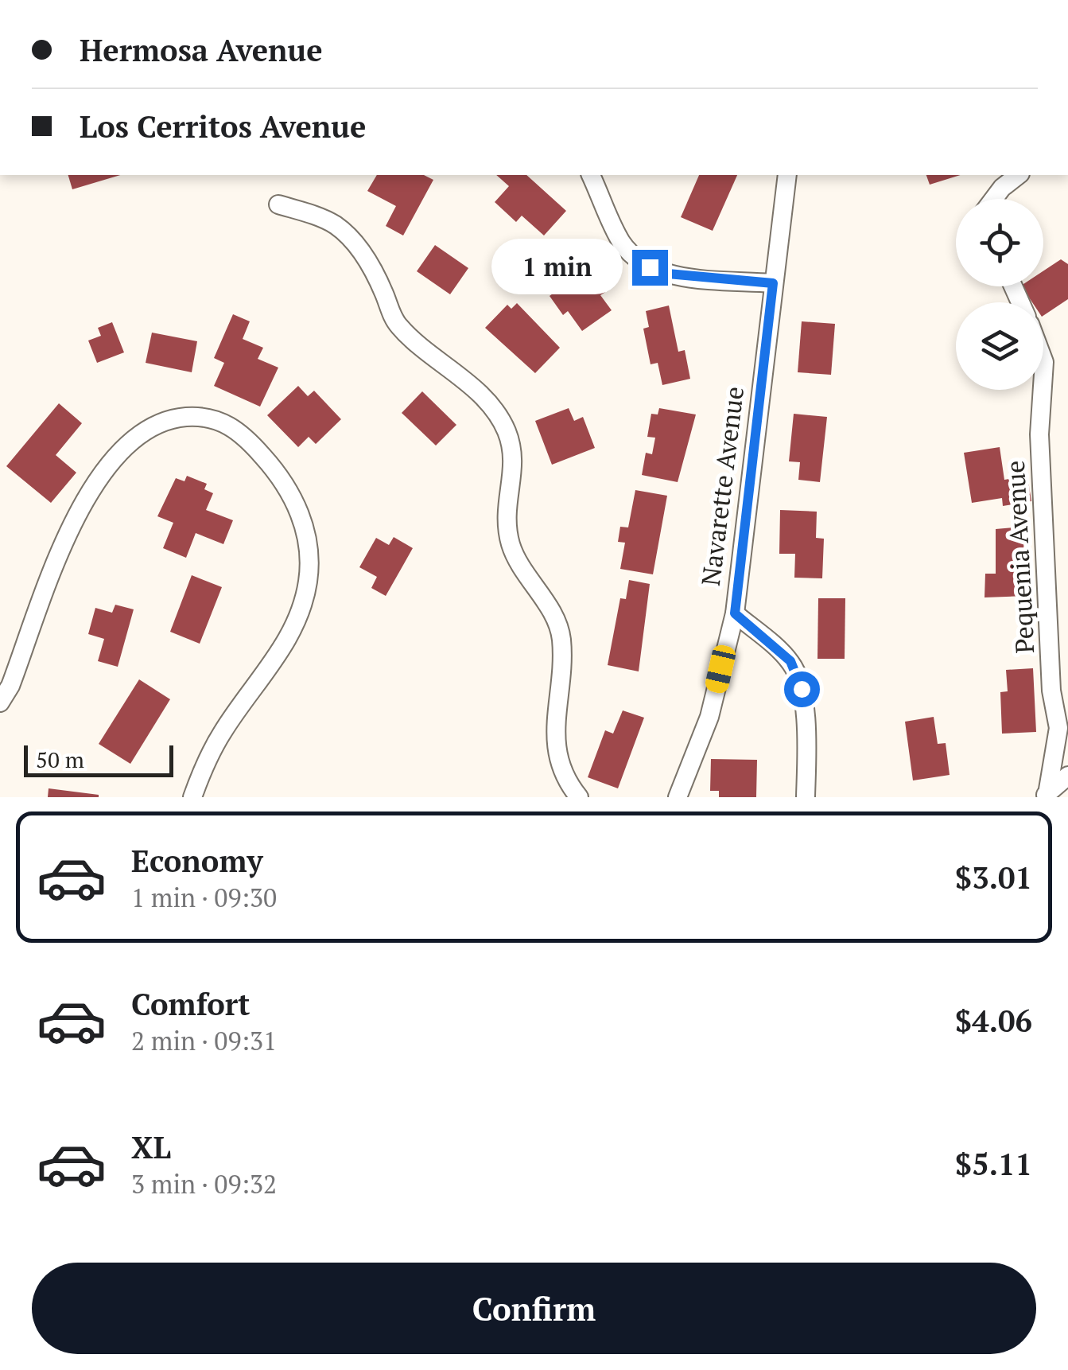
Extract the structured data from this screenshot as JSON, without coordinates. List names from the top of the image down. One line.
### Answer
{"streets":{"street":["Navarette Avenue","Pequenia Avenue"]},"scale_bar":"50 m","page":{"banner":["Hermosa Avenue","Los Cerritos Avenue"],"bubble":"1 min","scale":"50 m","list":[{"name":"Economy","note":"1 min · 09:30","value":"$3.01"},{"name":"Comfort","note":"2 min · 09:31","value":"$4.06"},{"name":"XL","note":"3 min · 09:32","value":"$5.11"}],"buttons":"Confirm"}}
